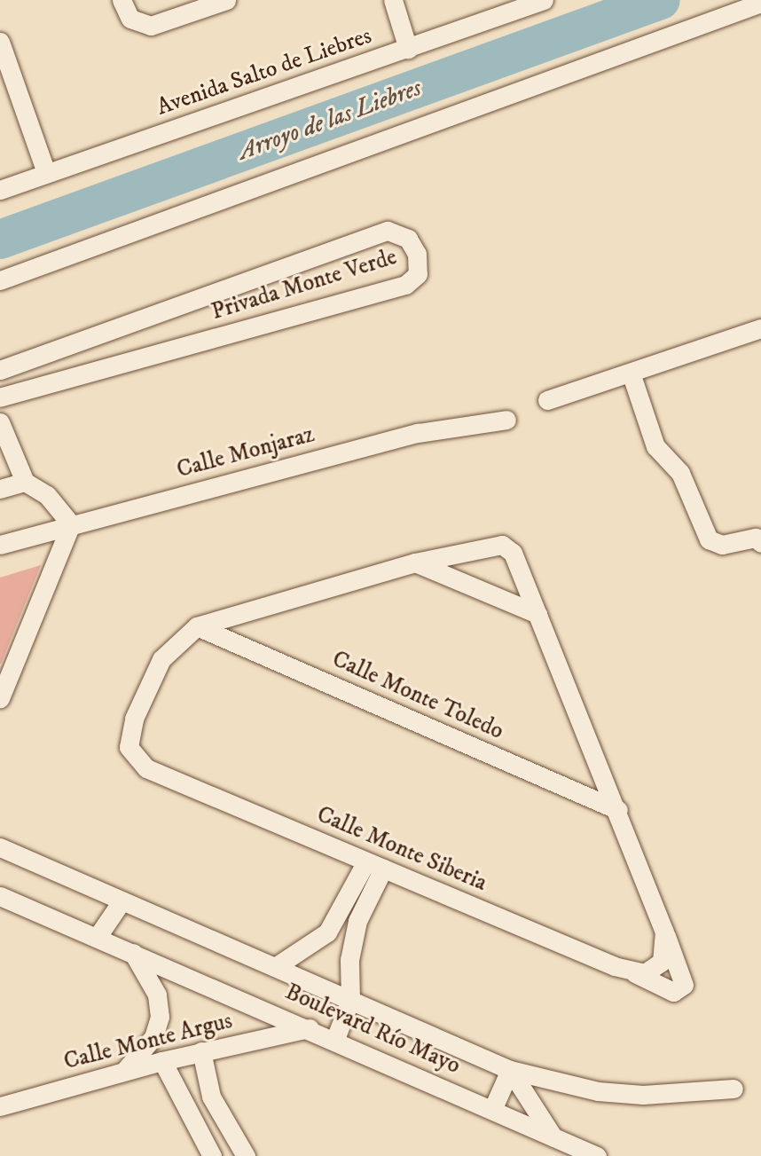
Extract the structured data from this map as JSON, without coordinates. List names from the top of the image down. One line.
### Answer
{"streets":{"street":["Avenida Salto de Liebres","Privada Monte Verde","Calle Monjaraz","Calle Monte Toledo","Calle Monte Siberia","Boulevard Río Mayo","Calle Monte Argus"]},"crossings":[["Calle Monte Toledo","Calle Monte Siberia"],["Boulevard Río Mayo","Calle Monte Argus"]],"water":["Arroyo de las Liebres"]}
